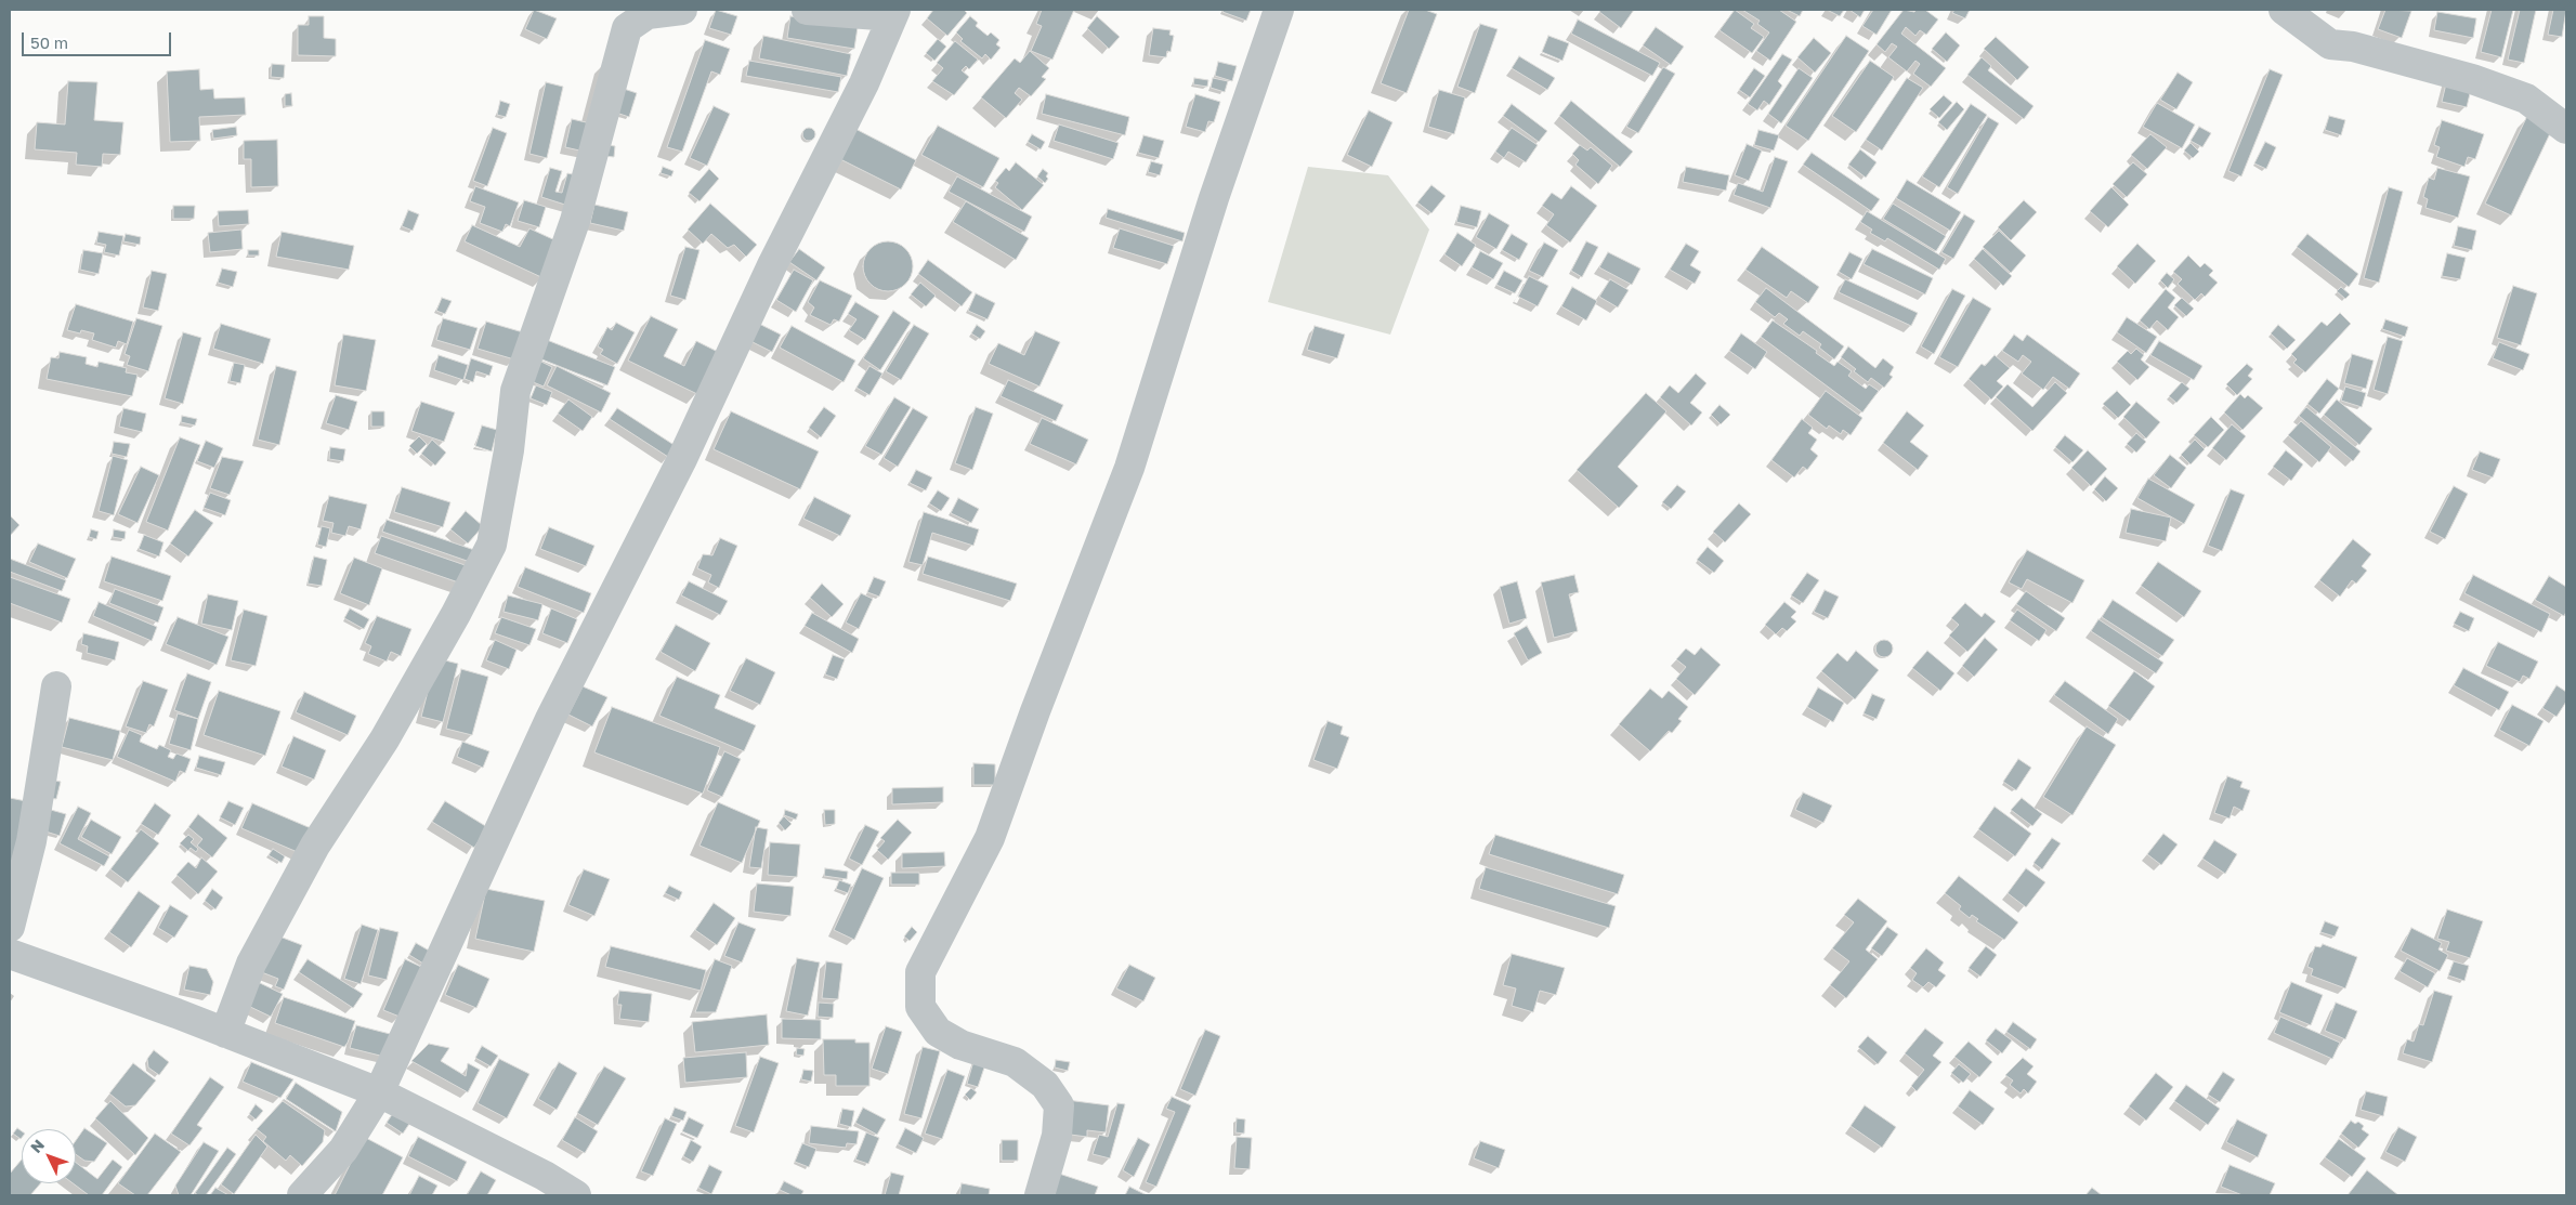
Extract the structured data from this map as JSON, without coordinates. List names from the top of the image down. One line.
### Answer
{"scale_bar":"50 m","north":"top left"}
